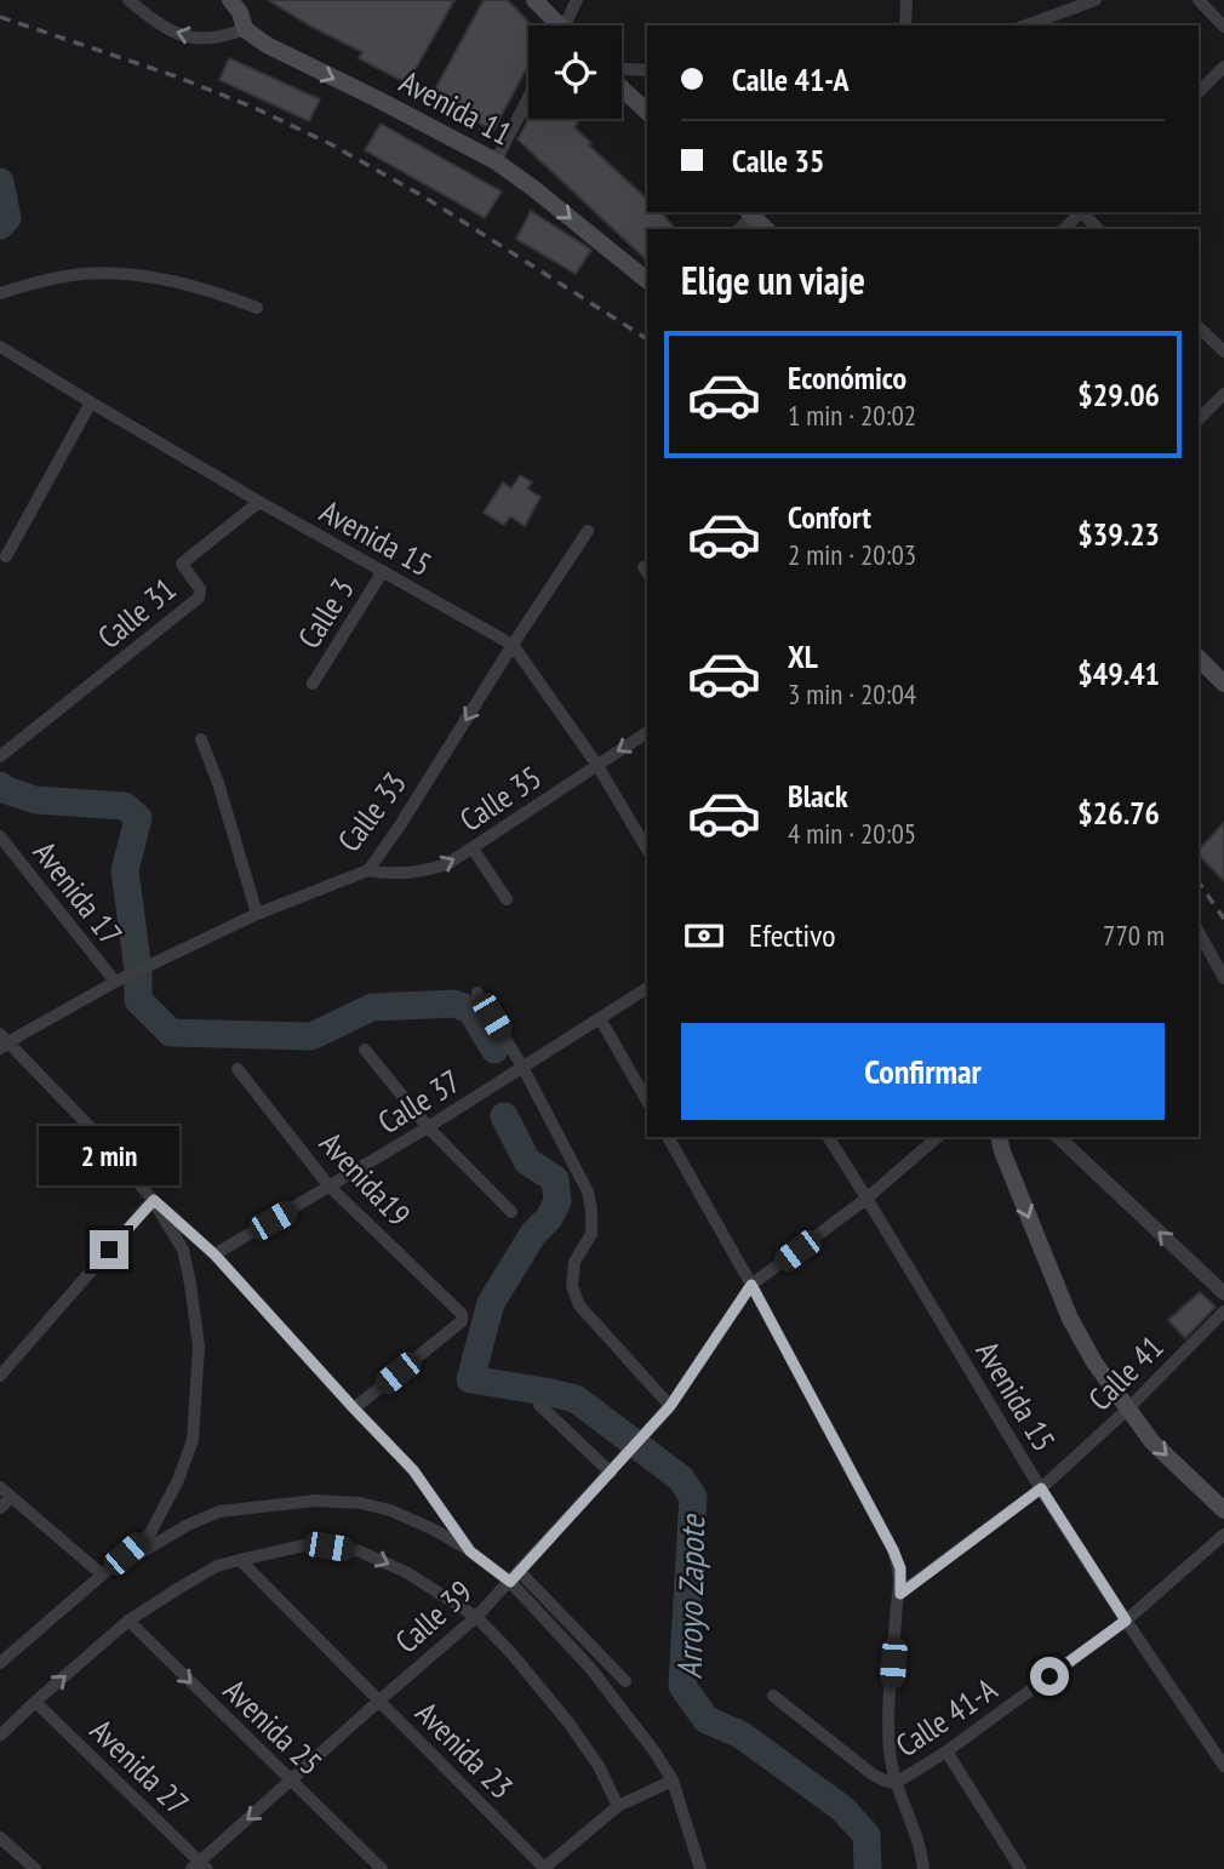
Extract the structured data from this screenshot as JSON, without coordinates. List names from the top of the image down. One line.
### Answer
{"streets":{"main road":["Avenida 11"],"street":["Avenida 15","Calle 31","Calle 3","Calle 35","Calle 33","Avenida 17","Calle 37","Avenida19","Calle 41","Calle 39","Calle 41-A","Avenida 25","Avenida 23","Avenida 27"]},"crossings":[["Avenida 15","Calle 31"],["Avenida 15","Calle 3"],["Avenida 15","Calle 35"],["Avenida 15","Calle 33"],["Avenida 15","Calle 41"],["Avenida 15","Calle 39"],["Avenida 15","Calle 41-A"],["Calle 35","Calle 33"],["Calle 33","Avenida 17"],["Calle 37","Avenida19"],["Calle 39","Avenida 25"],["Calle 39","Avenida 23"],["Calle 39","Avenida 27"]],"one_way":["Avenida 11","Avenida 25"],"water":["Arroyo Zapote"],"page":{"banner":["Calle 41-A","Calle 35"],"heading":"Elige un viaje","list":[{"name":"Económico","note":"1 min · 20:02","value":"$29.06"},{"name":"Confort","note":"2 min · 20:03","value":"$39.23"},{"name":"XL","note":"3 min · 20:04","value":"$49.41"},{"name":"Black","note":"4 min · 20:05","value":"$26.76"}],"pay":["Efectivo","770 m"],"buttons":"Confirmar","bubble":"2 min"}}
